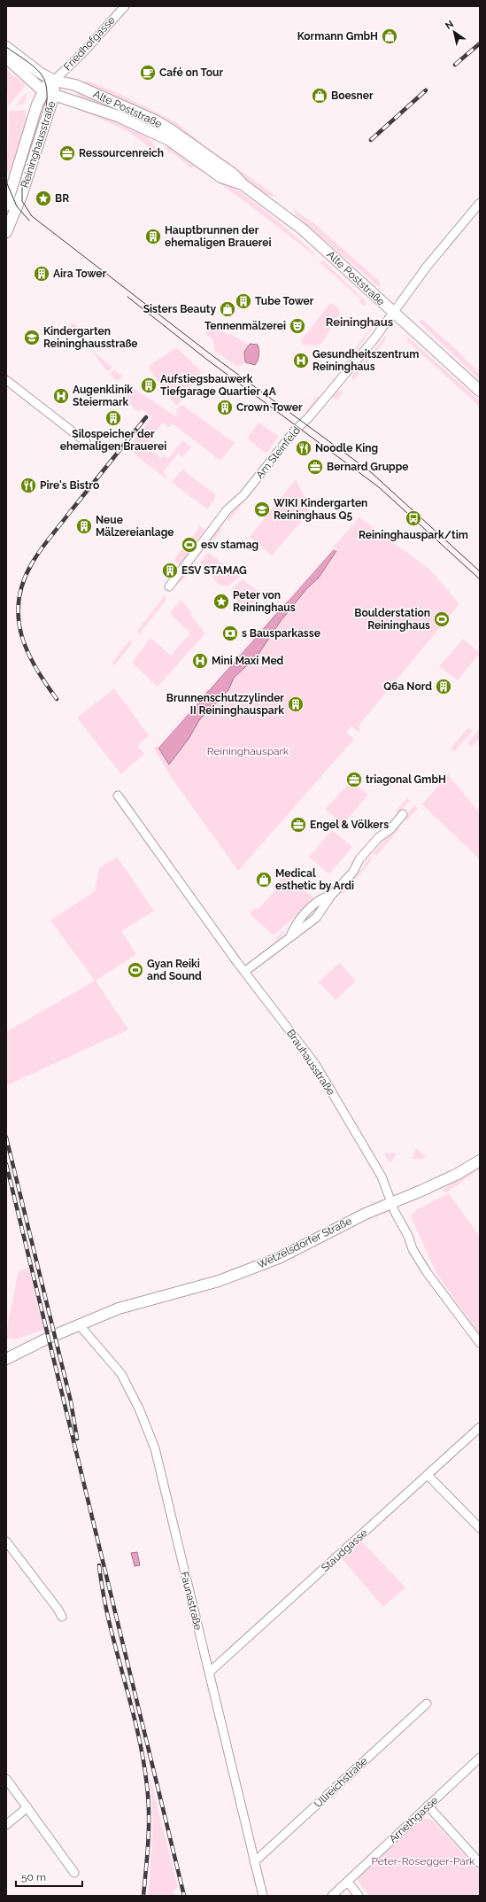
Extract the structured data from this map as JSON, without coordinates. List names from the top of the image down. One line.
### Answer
{"streets":{"main road":["Alte Poststraße","Reininghausstraße","Wetzelsdorfer Straße"],"street":["Friedhofgasse","Am Steinfeld","Brauhausstraße","Staudgasse","Faunastraße","Ullreichstraße","Arnethgasse"]},"crossings":[["Friedhofgasse","Alte Poststraße"],["Friedhofgasse","Reininghausstraße"],["Alte Poststraße","Reininghausstraße"],["Alte Poststraße","Am Steinfeld"],["Brauhausstraße","Wetzelsdorfer Straße"],["Wetzelsdorfer Straße","Faunastraße"],["Staudgasse","Faunastraße"],["Faunastraße","Ullreichstraße"]],"districts":["Reininghaus"],"parks":["Reininghauspark","Peter-Rosegger-Park"],"places":{"shop":["Kormann GmbH","Boesner","Sisters Beauty","Medical esthetic by Ardi"],"cafe":["Café on Tour"],"office":["Ressourcenreich","Bernard Gruppe","triagonal GmbH","Engel & Völkers"],"place":["BR","Peter von Reininghaus"],"building":["Hauptbrunnen der ehemaligen Brauerei","Aira Tower","Tube Tower","Aufstiegsbauwerk Tiefgarage Quartier 4A","Crown Tower","Silospeicher der ehemaligen Brauerei","Neue Mälzereianlage","ESV STAMAG","Q6a Nord","Brunnenschutzzylinder II Reininghauspark"],"theatre":["Tennenmälzerei"],"school or university":["Kindergarten Reininghausstraße","WIKI Kindergarten Reininghaus Q5"],"hospital":["Gesundheitszentrum Reininghaus","Augenklinik Steiermark","Mini Maxi Med"],"restaurant":["Noodle King","Pire's Bistro"],"bus stop":["Reininghauspark/tim"],"sports":["esv stamag","Boulderstation Reininghaus","Gyan Reiki and Sound"],"bank":["s Bausparkasse"]},"scale_bar":"50 m","north":"top left"}
